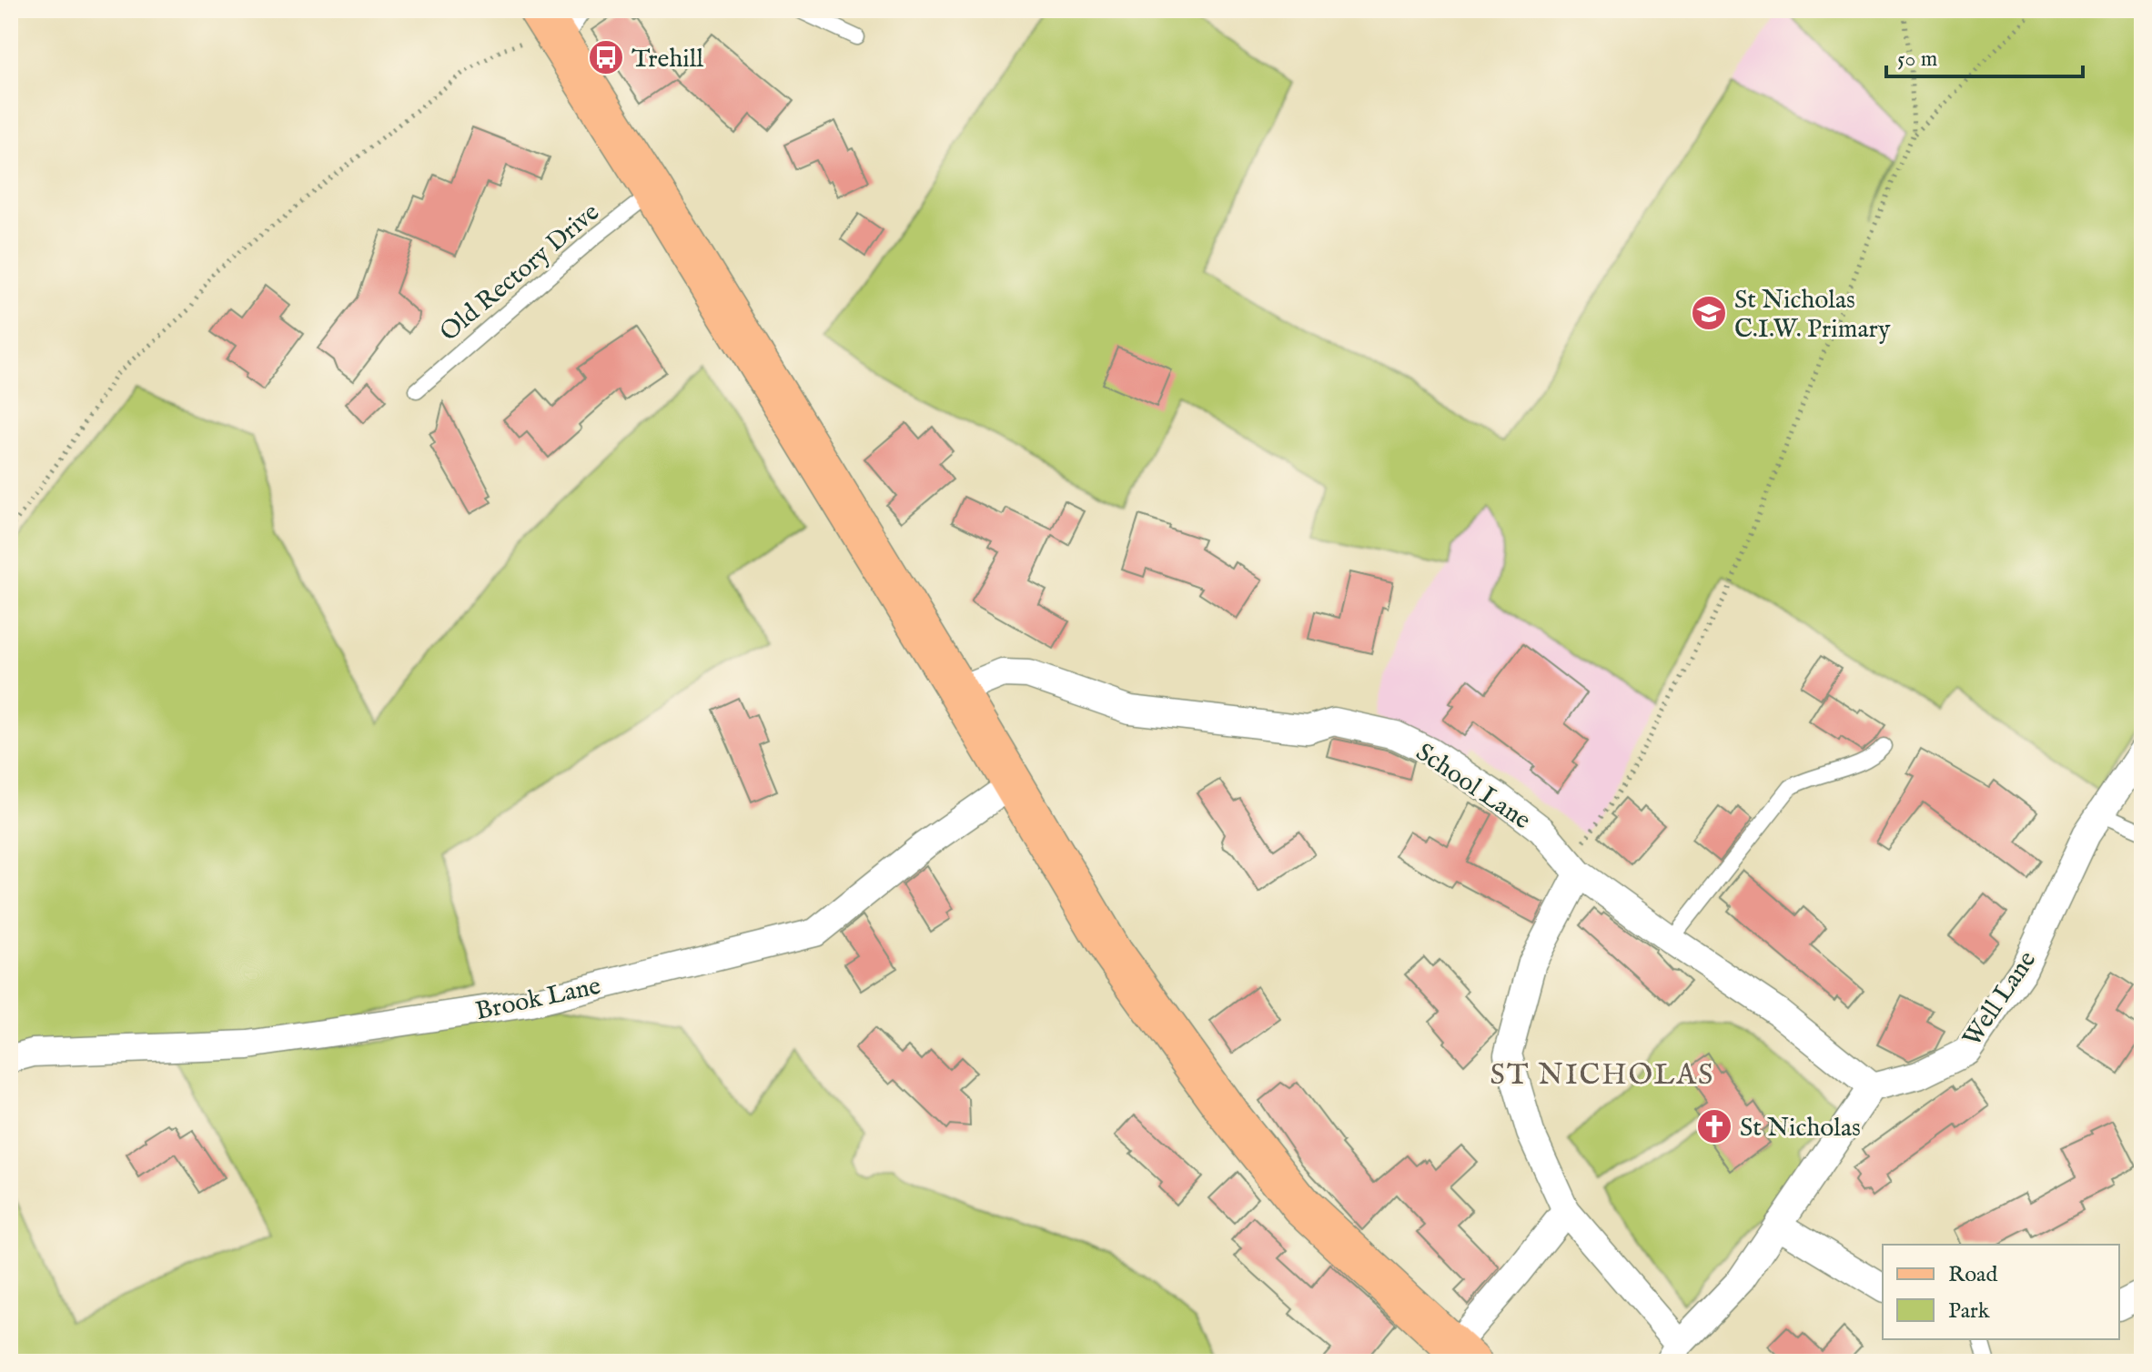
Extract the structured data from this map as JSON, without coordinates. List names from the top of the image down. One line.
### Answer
{"streets":{"street":["School Lane","Brook Lane","Well Lane"],"lane":["Old Rectory Drive"]},"crossings":[["School Lane","Well Lane"]],"districts":["ST NICHOLAS"],"places":{"bus stop":["Trehill"],"school or university":["St Nicholas C.I.W. Primary"],"church":["St Nicholas"]},"legend":["Road","Park"],"scale_bar":"50 m"}
